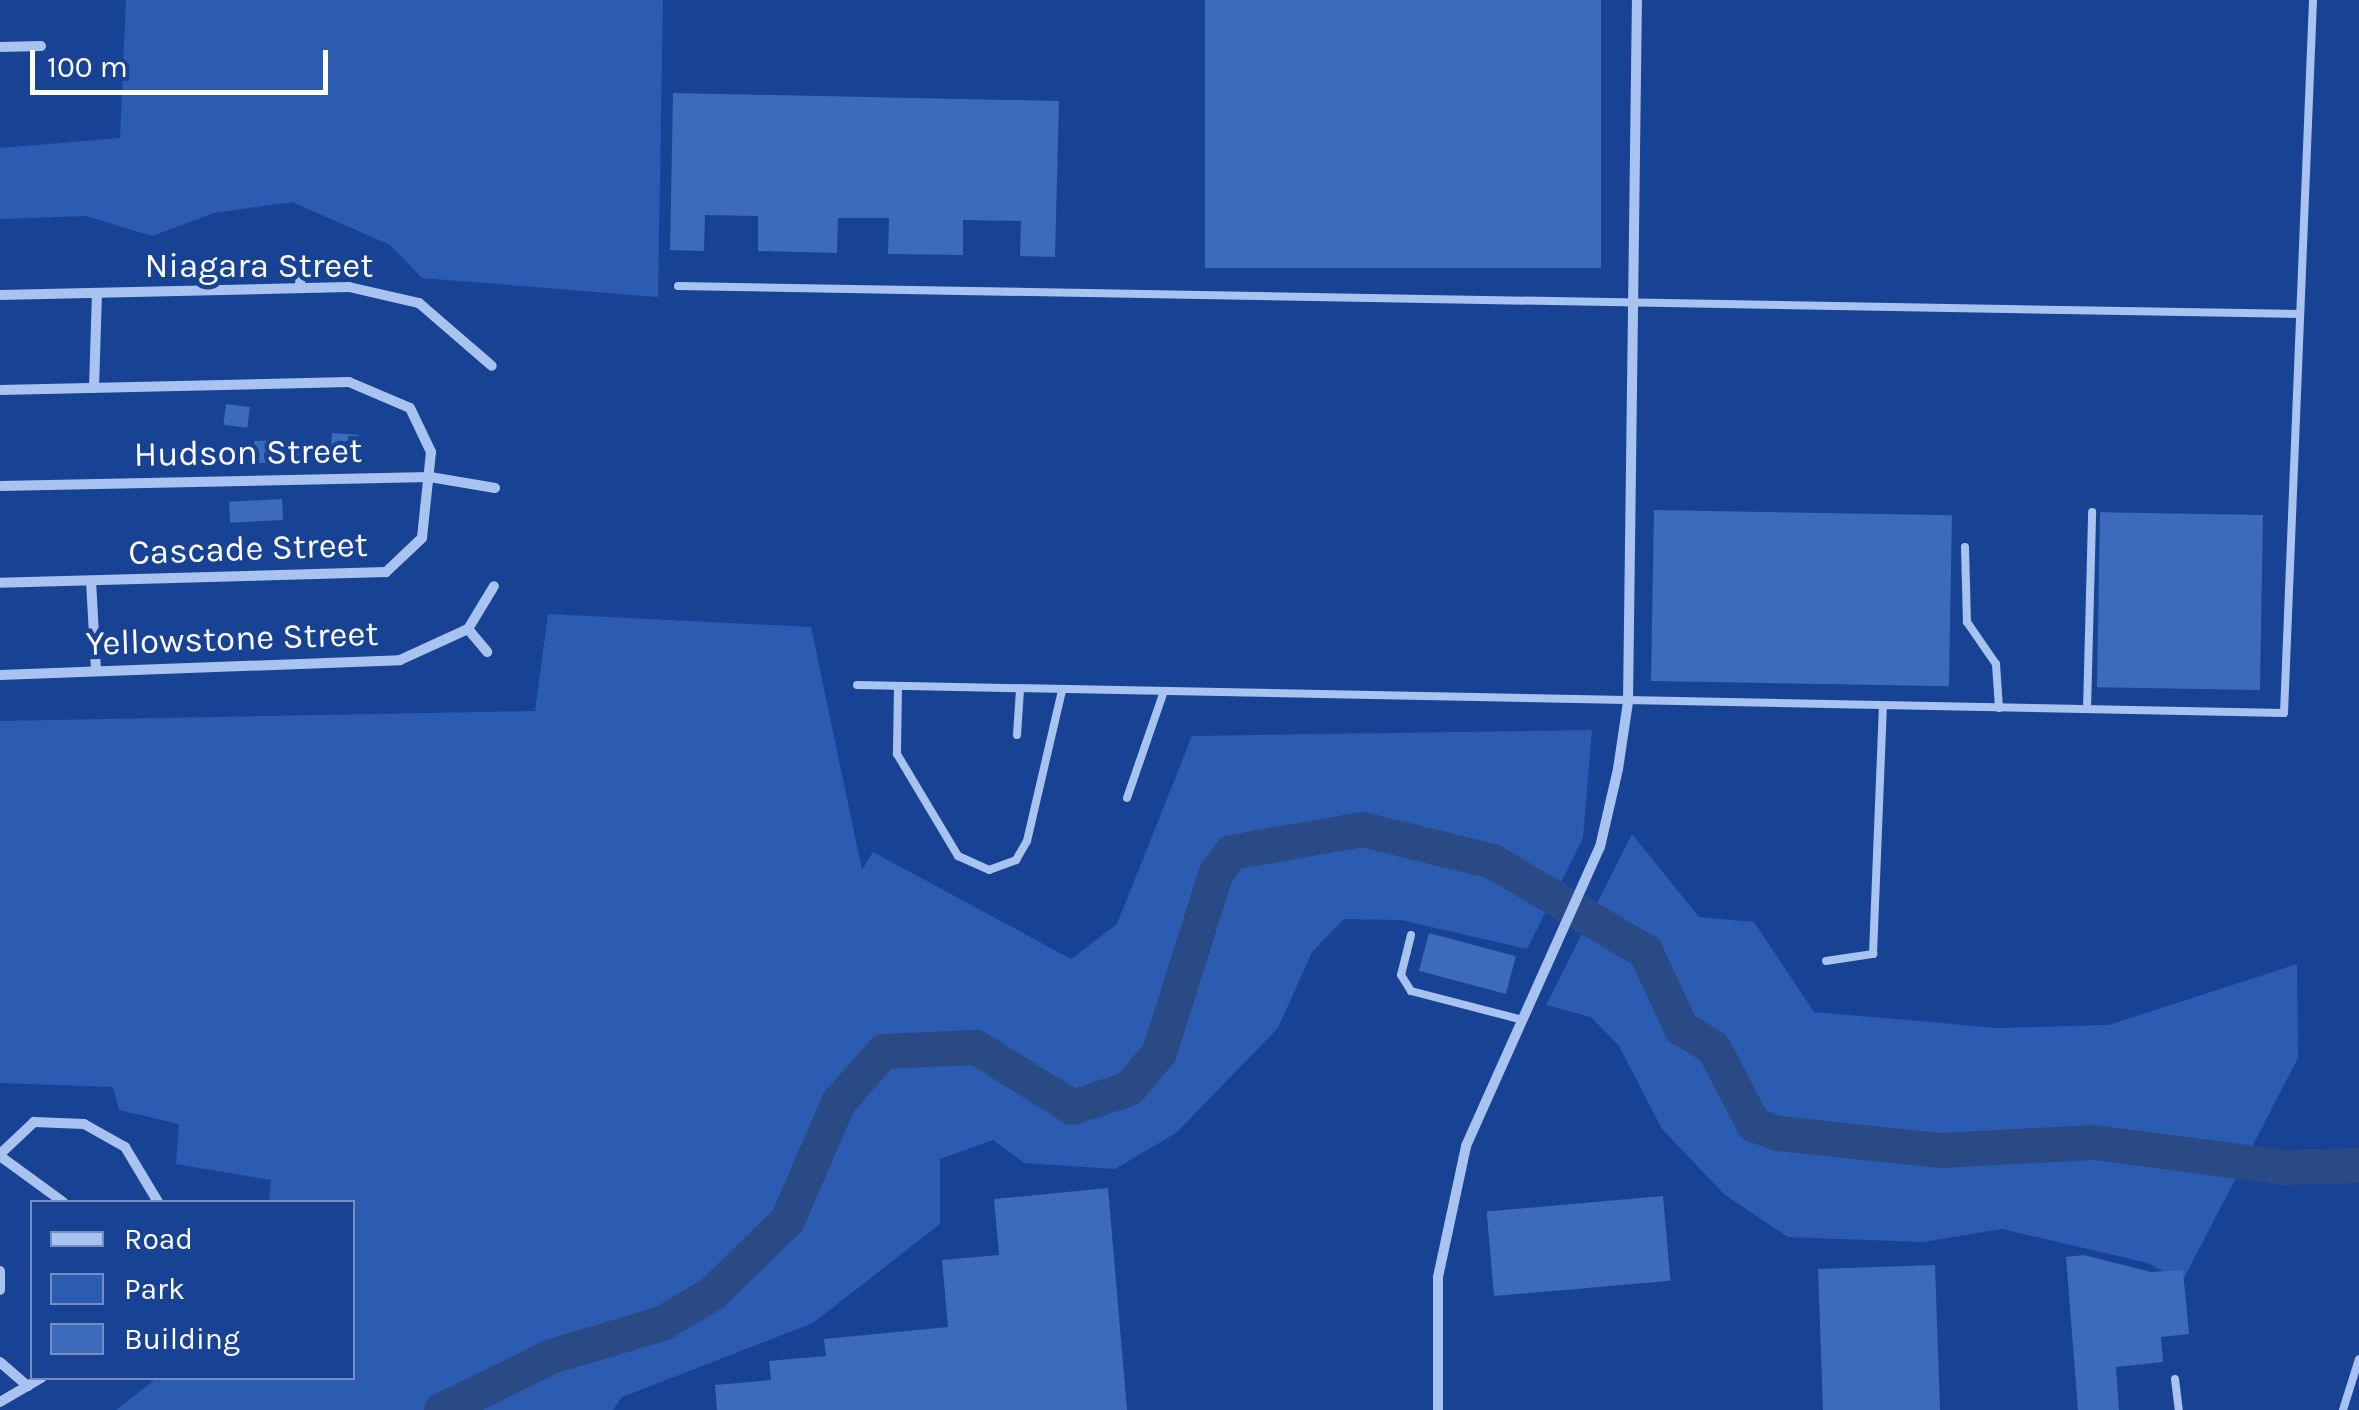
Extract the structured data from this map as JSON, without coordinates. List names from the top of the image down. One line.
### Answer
{"streets":{"street":["Niagara Street","Hudson Street","Cascade Street","Yellowstone Street"]},"crossings":[["Hudson Street","Cascade Street"]],"legend":["Road","Park","Building"],"scale_bar":"100 m"}
